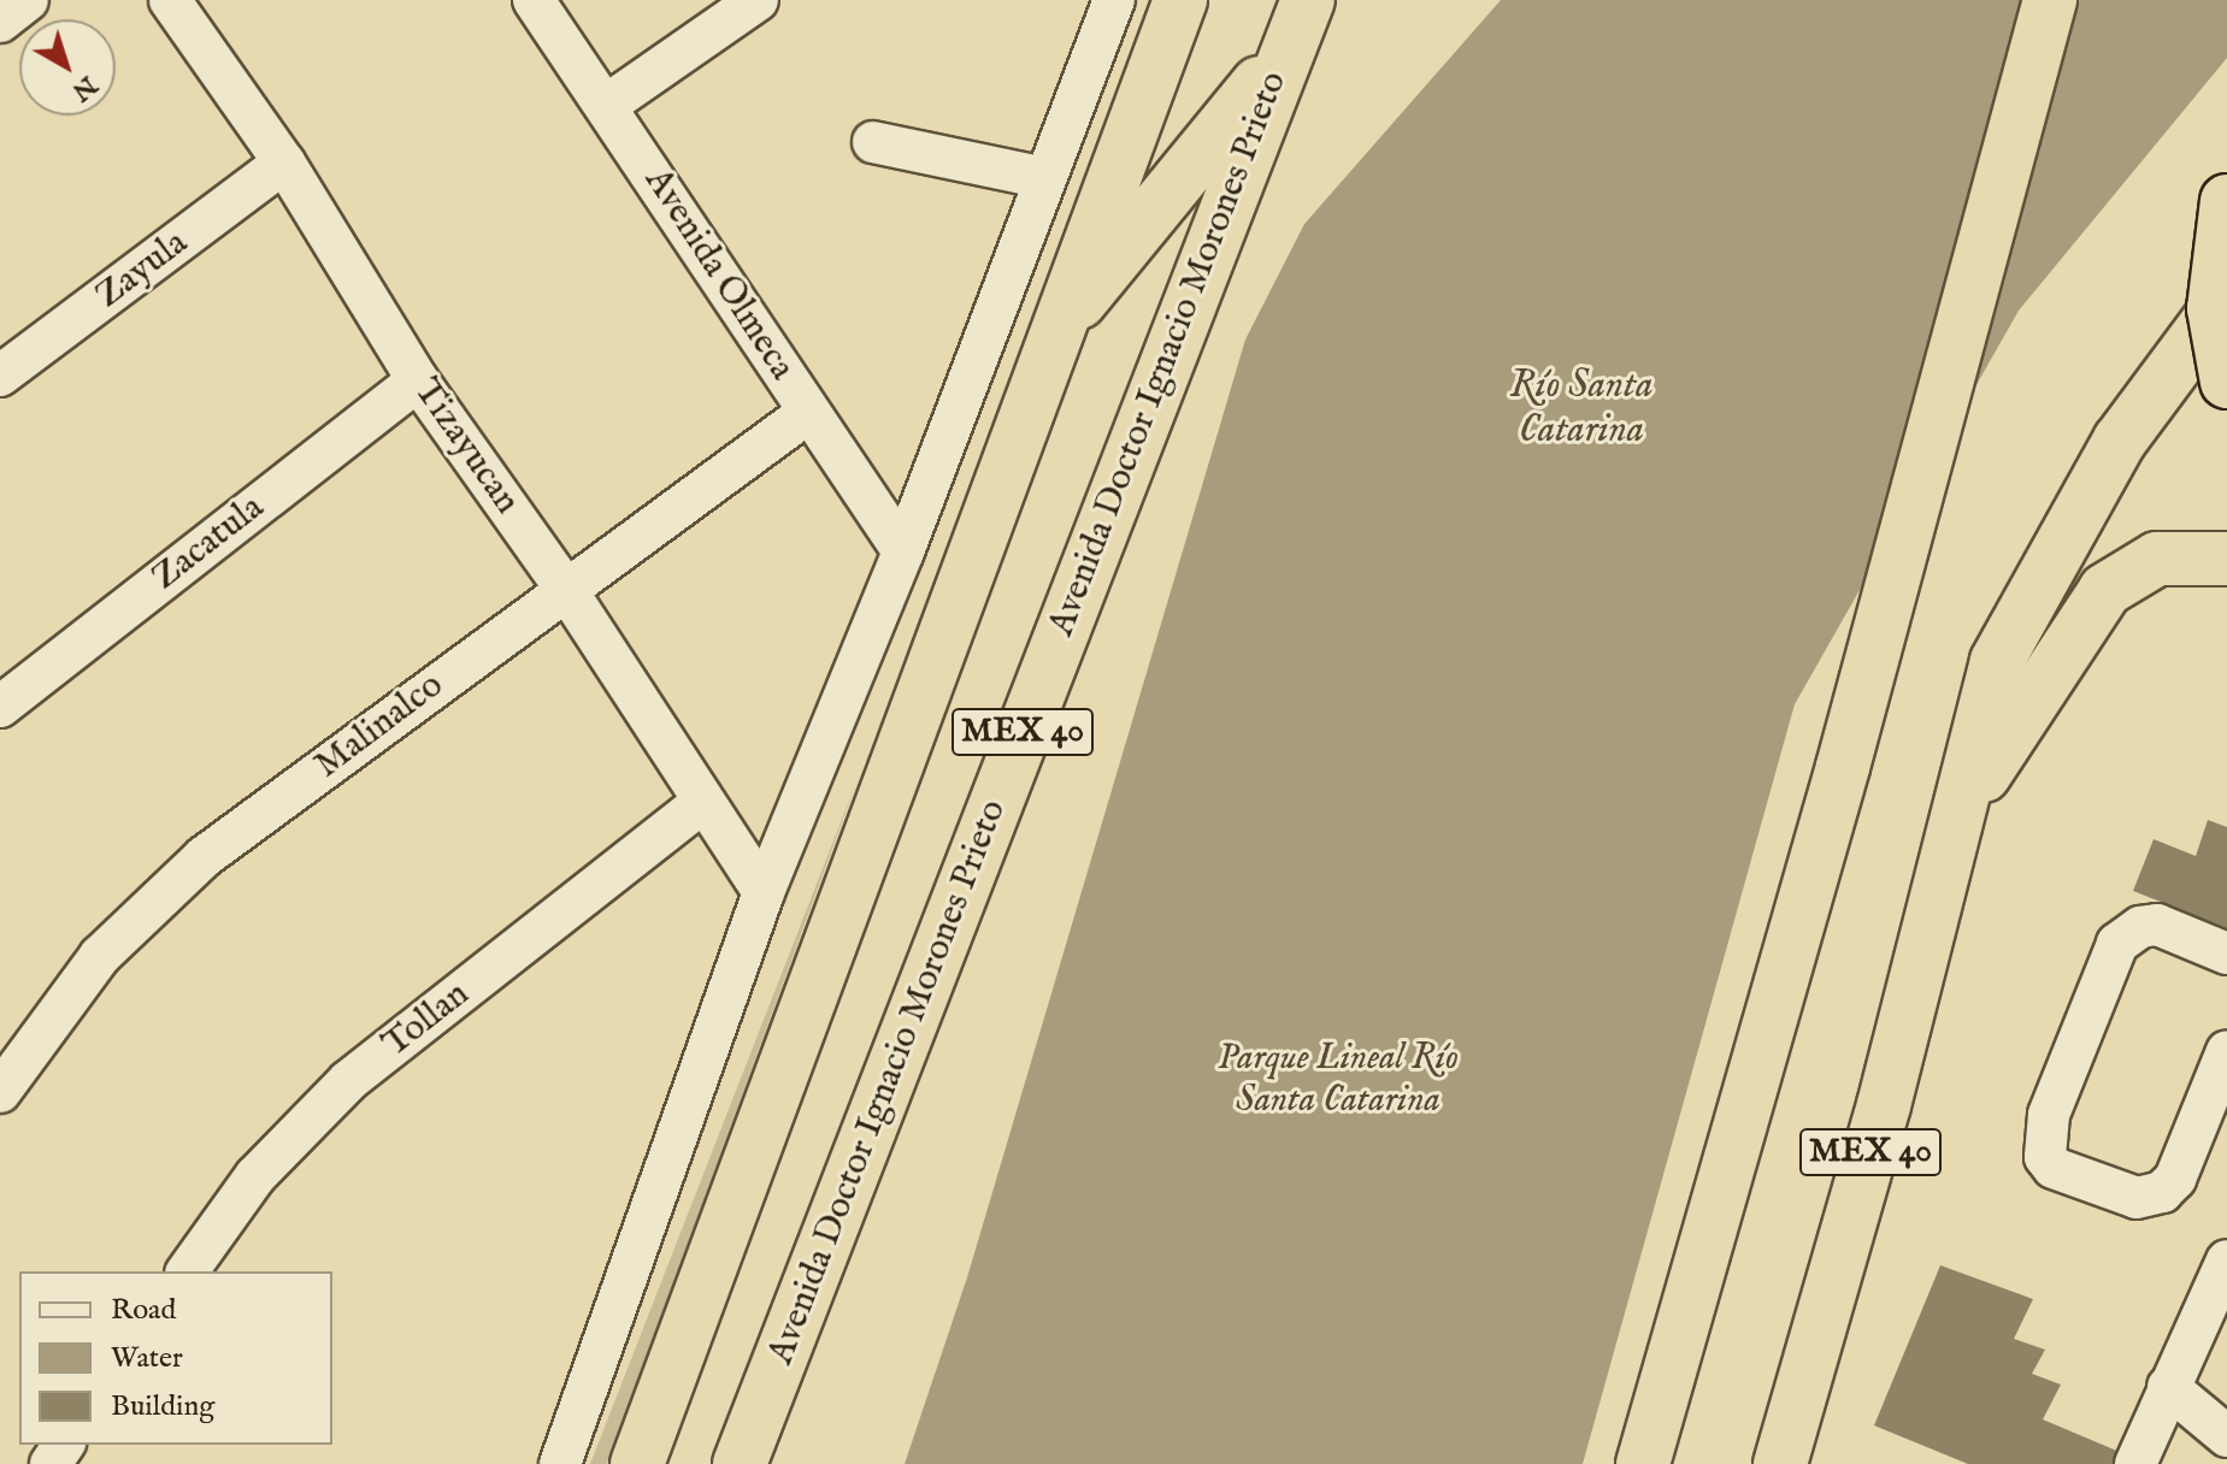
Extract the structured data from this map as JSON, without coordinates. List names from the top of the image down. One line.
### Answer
{"streets":{"highway":["Avenida Doctor Ignacio Morones Prieto","MEX 40"],"street":["Zayula","Avenida Olmeca","Tizayucan","Zacatula","Malinalco","Tollan"]},"crossings":[["Zayula","Tizayucan"],["Avenida Olmeca","Malinalco"],["Tizayucan","Zacatula"],["Tizayucan","Malinalco"],["Tizayucan","Tollan"]],"water":["Río Santa Catarina"],"parks":["Parque Lineal Río Santa Catarina"],"legend":["Road","Water","Building"],"north":"bottom right"}
